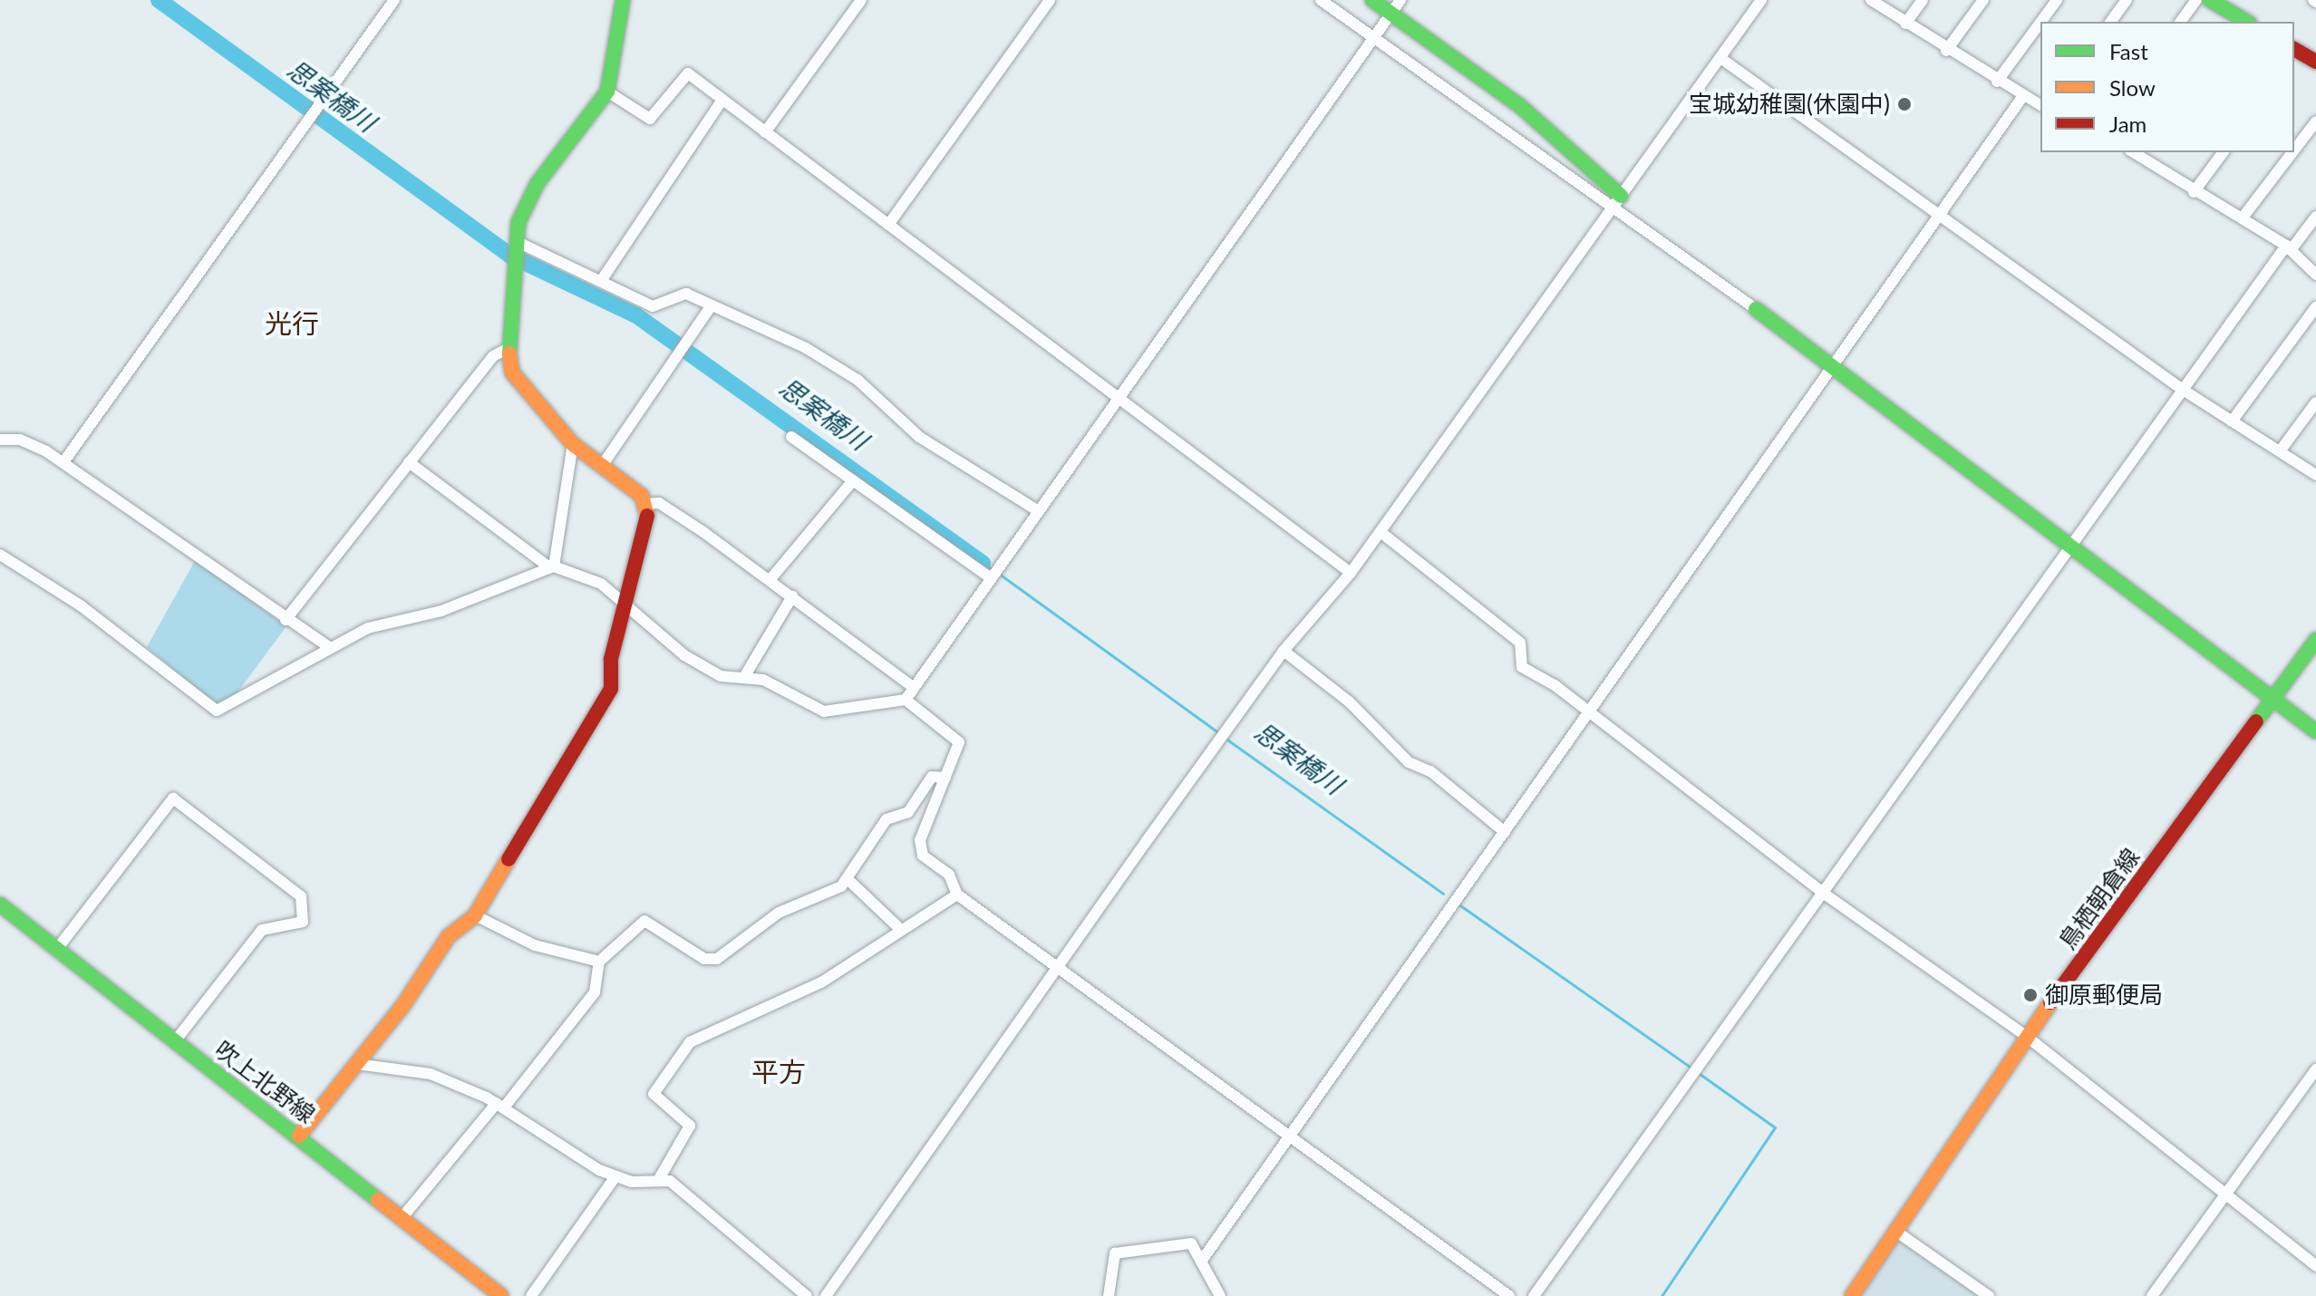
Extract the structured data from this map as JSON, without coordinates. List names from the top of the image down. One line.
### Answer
{"streets":{"street":["鳥栖朝倉線","吹上北野線"]},"districts":["光行","平方"],"water":["思案橋川"],"places":["宝城幼稚園(休園中)","御原郵便局"],"legend":["Fast","Slow","Jam"]}
